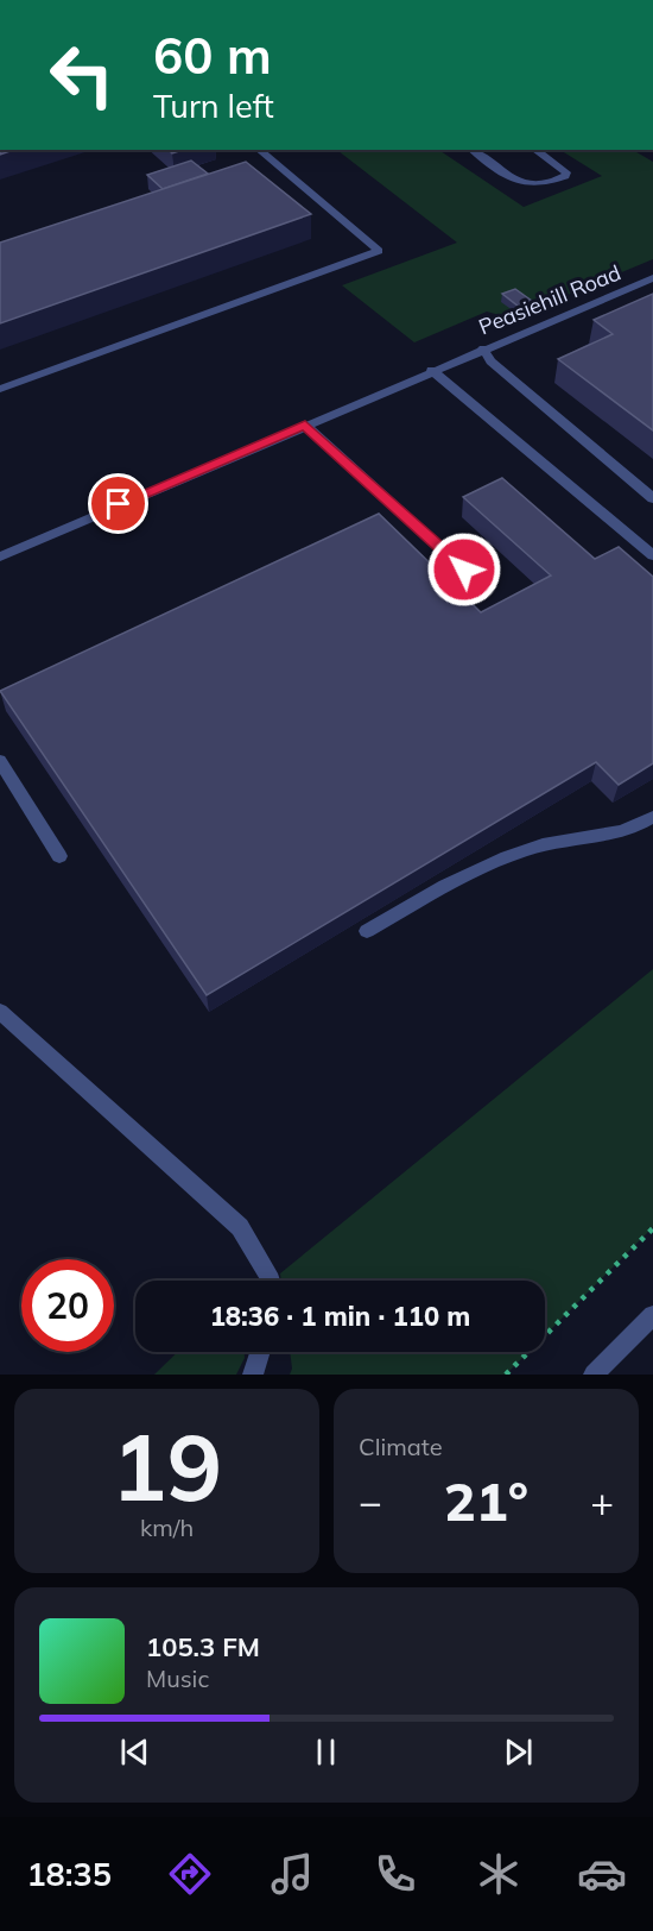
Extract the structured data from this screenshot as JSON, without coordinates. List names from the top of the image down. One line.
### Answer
{"streets":{"lane":["Peasiehill Road"]},"page":{"turn":["60 m","Turn left"],"limit":"20","trip":"18:36 · 1 min · 110 m","tile":[["19","km/h"],"Climate"],"heat":["−","21°","+"],"song":["105.3 FM","Music"],"tabs":"18:35"}}
